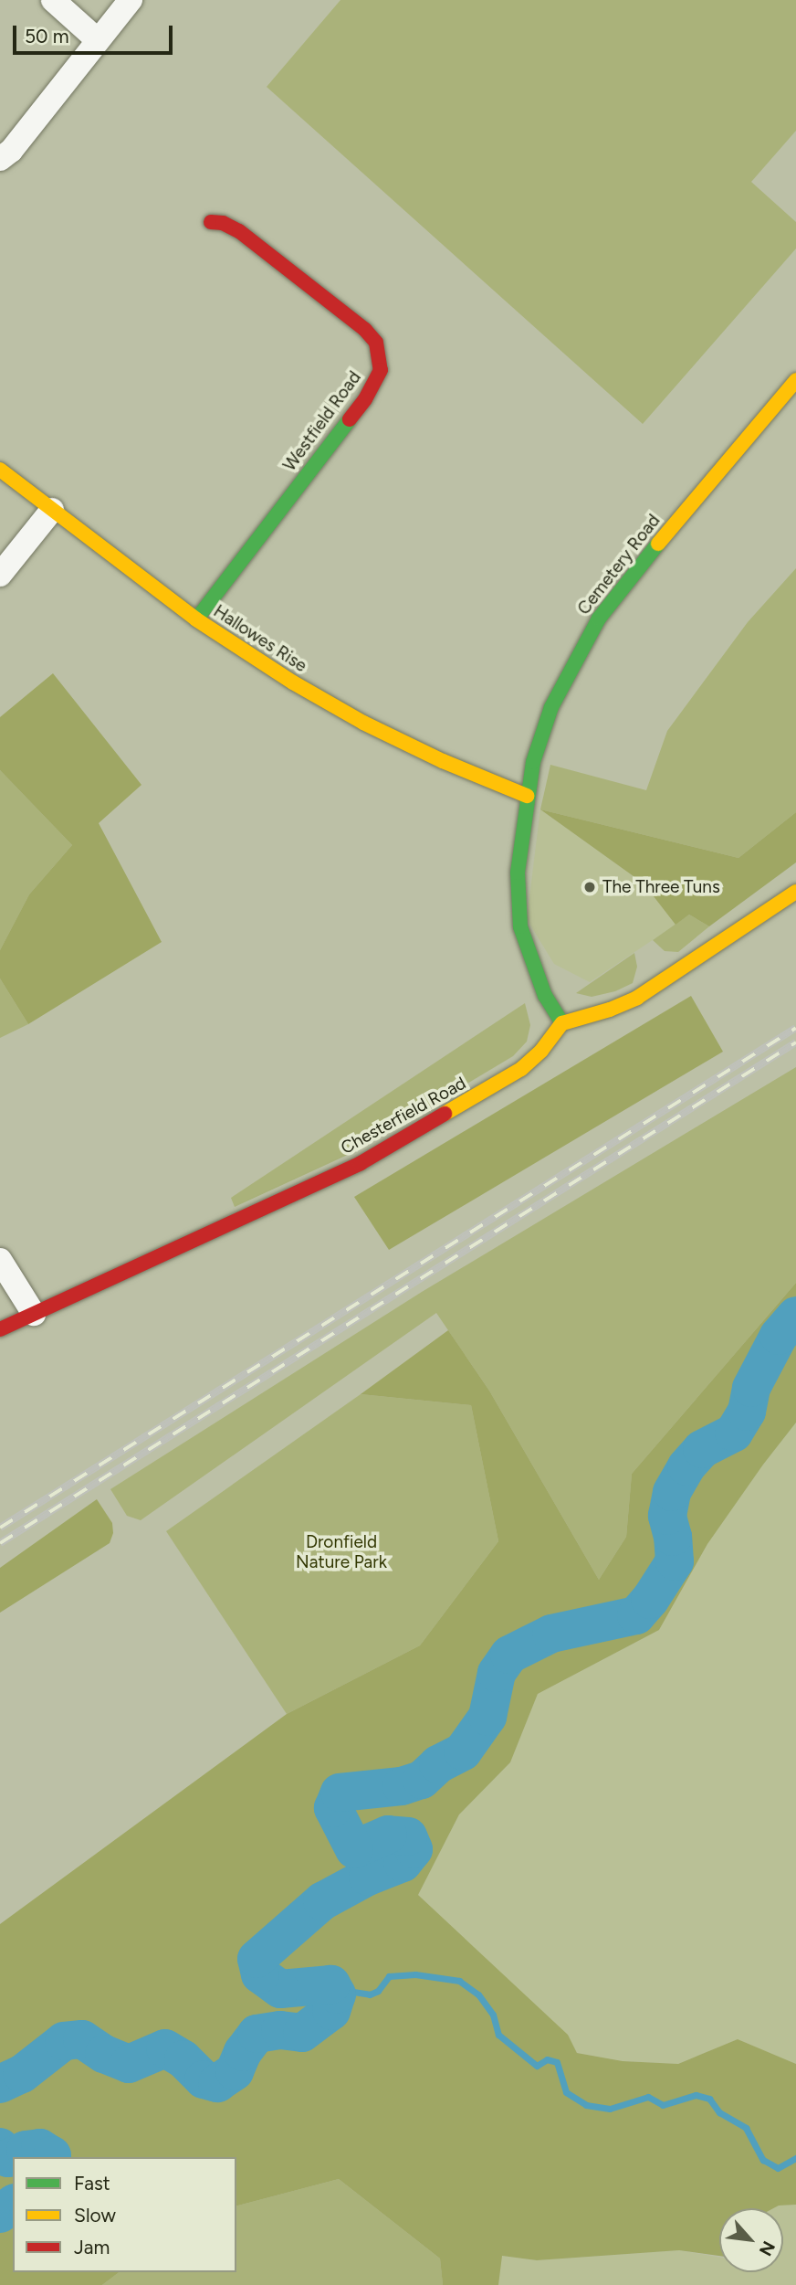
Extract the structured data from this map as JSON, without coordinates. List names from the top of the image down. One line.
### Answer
{"streets":{"street":["Westfield Road","Cemetery Road","Hallowes Rise","Chesterfield Road"]},"crossings":[["Westfield Road","Hallowes Rise"],["Cemetery Road","Hallowes Rise"],["Cemetery Road","Chesterfield Road"]],"parks":["Dronfield Nature Park"],"places":["The Three Tuns"],"legend":["Fast","Slow","Jam"],"scale_bar":"50 m","north":"bottom right"}
